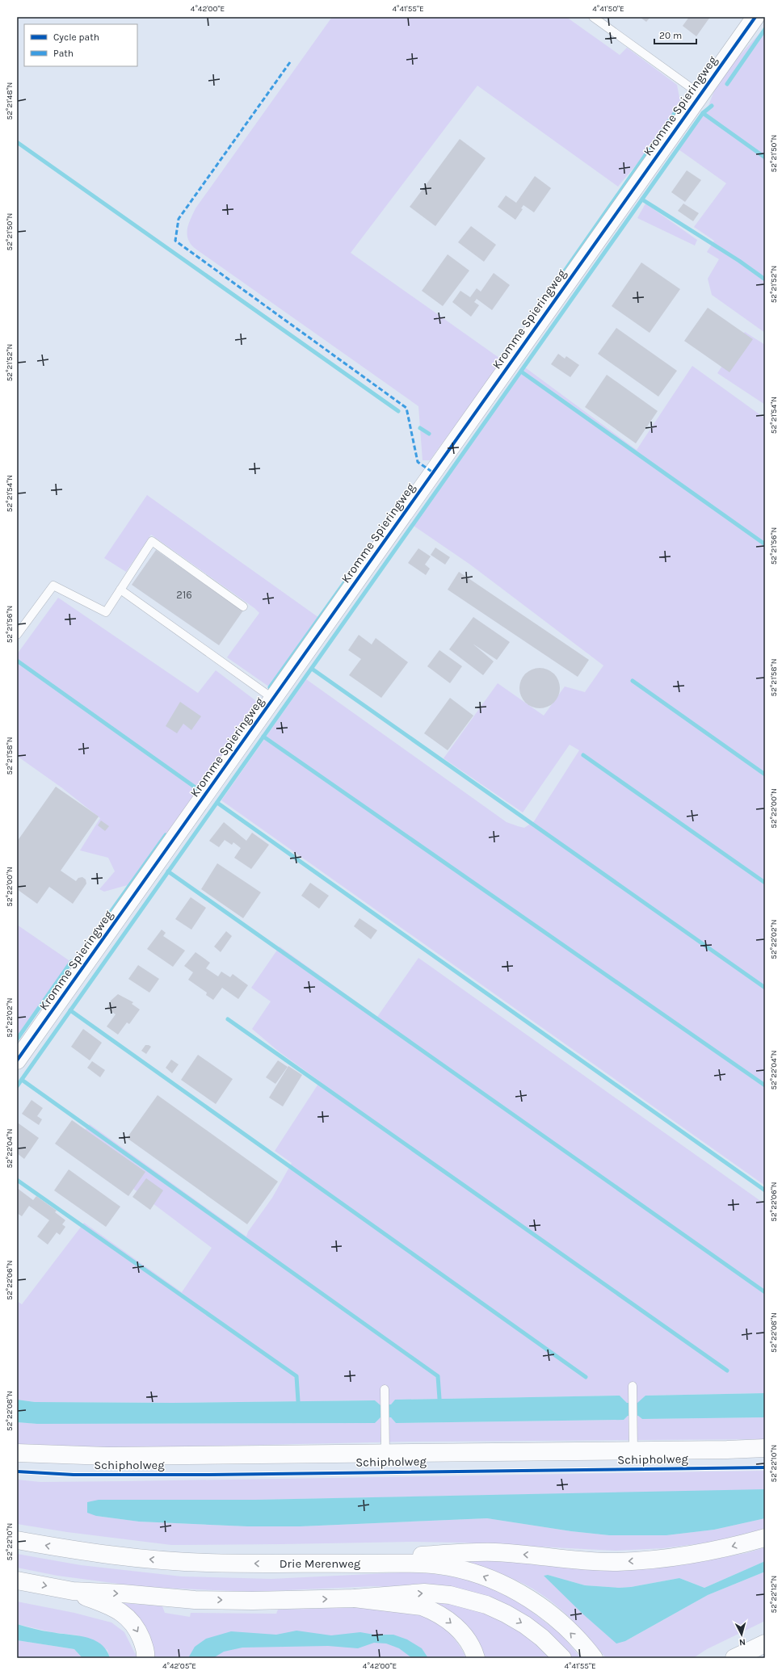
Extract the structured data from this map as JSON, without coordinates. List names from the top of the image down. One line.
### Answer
{"streets":{"main road":["Kromme Spieringweg","Schipholweg","Drie Merenweg"]},"house_numbers":["216"],"legend":["Cycle path","Path"],"scale_bar":"20 m","north":"bottom","coordinates":["4°42'00\"E","4°41'55\"E","4°41'50\"E","52°21'48\"N","52°21'50\"N","52°21'52\"N","52°21'54\"N","52°21'56\"N","52°21'58\"N","52°22'00\"N","52°22'02\"N","52°22'04\"N","52°22'06\"N","52°22'08\"N","52°22'10\"N","52°22'12\"N","4°42'05\"E"]}
